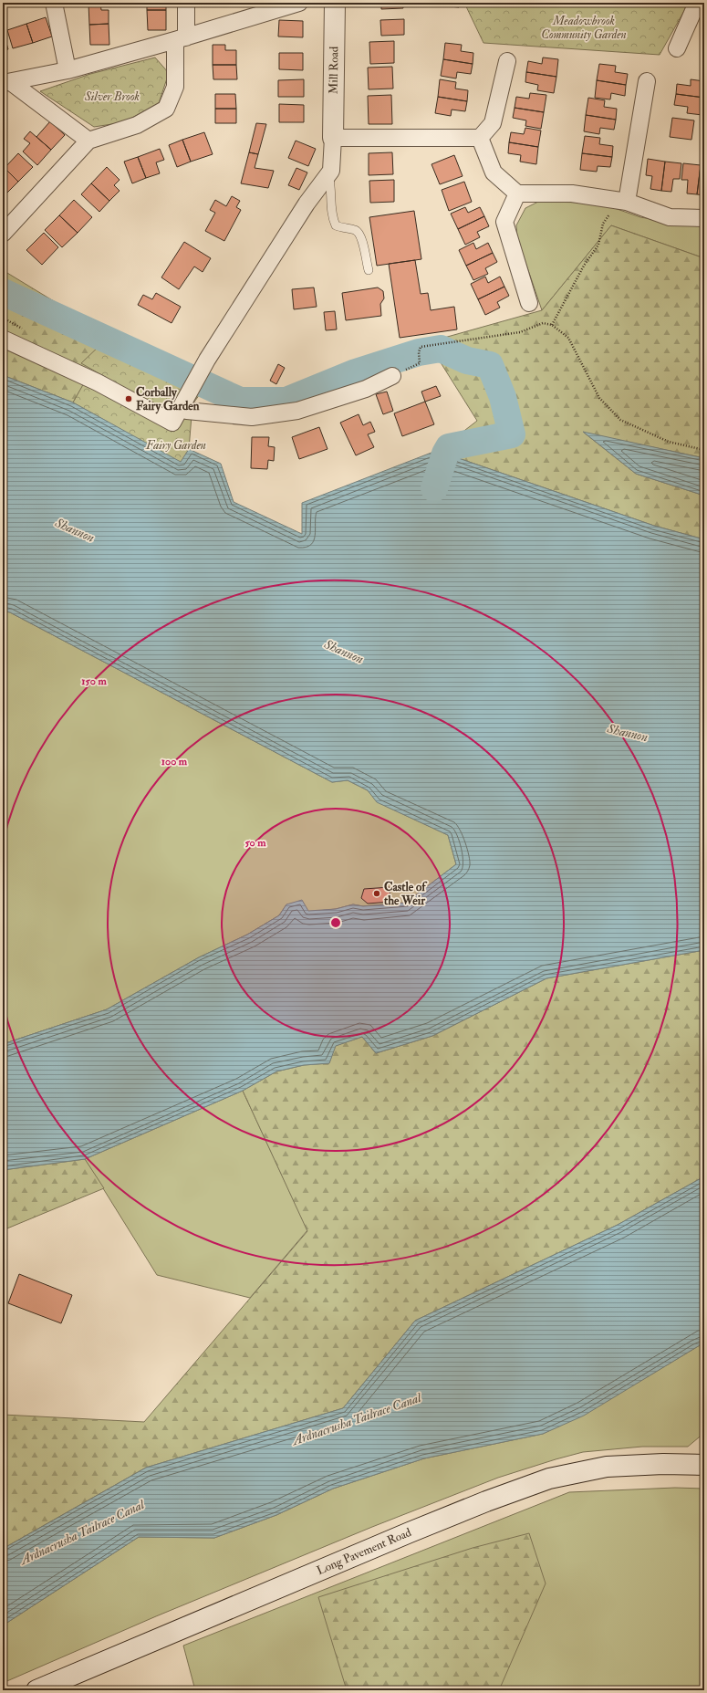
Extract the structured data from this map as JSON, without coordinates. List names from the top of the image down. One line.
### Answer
{"streets":{"main road":["Mill Road","Long Pavement Road"]},"water":["Shannon","Ardnacrusha Tailrace Canal"],"parks":["Meadowbrook Community Garden","Silver Brook","Fairy Garden"],"places":["Corbally Fairy Garden","Castle of the Weir"],"rings":["150 m","100 m","50 m"]}
